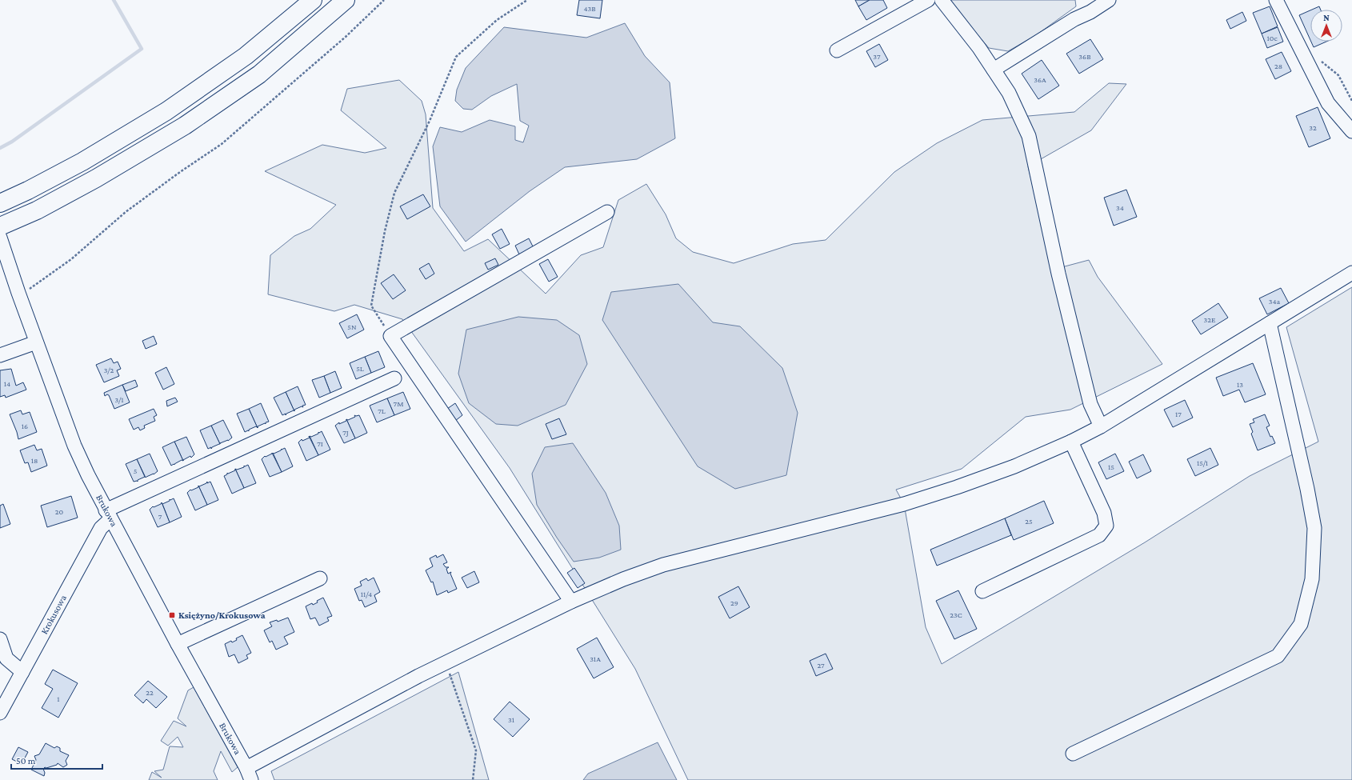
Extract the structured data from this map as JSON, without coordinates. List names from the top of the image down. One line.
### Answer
{"streets":{"street":["Brukowa","Krokusowa"]},"crossings":[["Brukowa","Krokusowa"]],"places":{"transit":["Księżyno/Krokusowa"]},"house_numbers":["43B","10c","37","36B","28","36A","32","34","34a","32E","5N","5L","3/2","14","13","3/1","7M","7L","17","16","7J","7I","18","15/1","15","5","20","7","25","11/4","29","23C","31A","27","22","1","31"],"scale_bar":"50 m","north":"top"}
